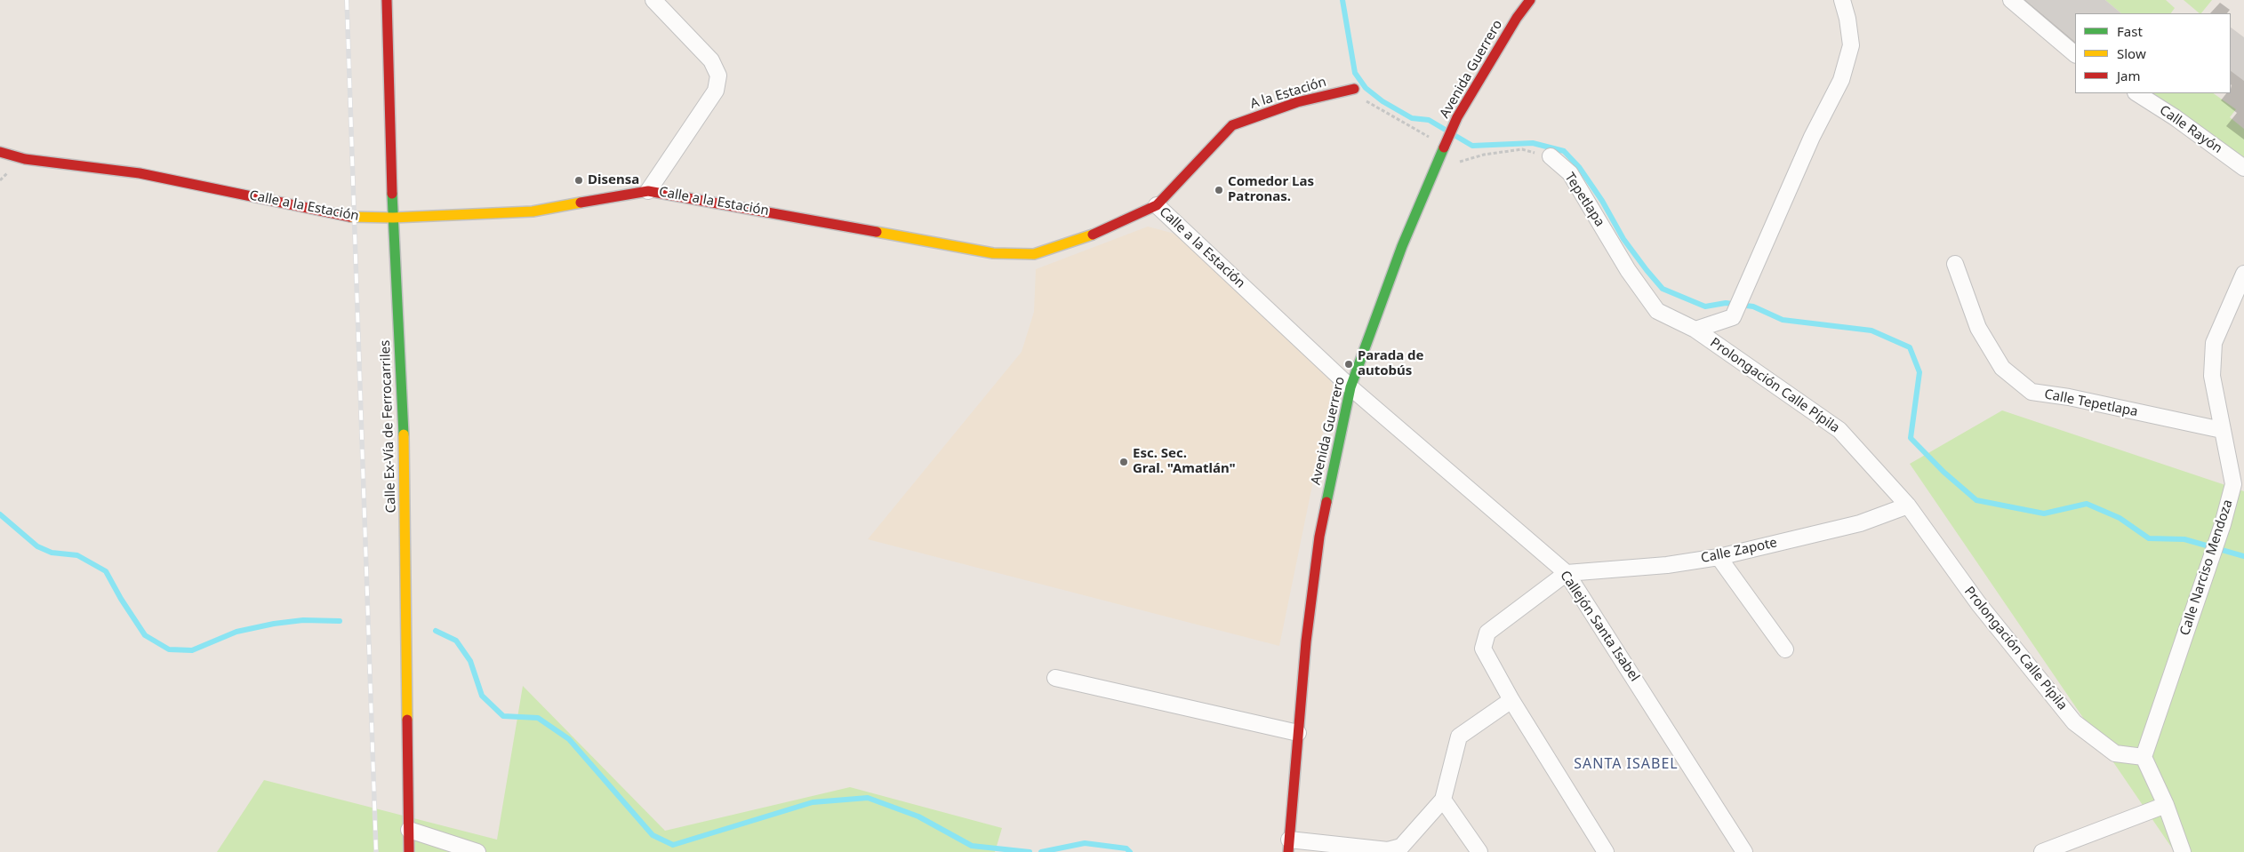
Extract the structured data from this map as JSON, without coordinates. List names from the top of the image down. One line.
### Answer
{"streets":{"street":["Avenida Guerrero","A la Estación","Calle Rayón","Tepetlapa","Calle a la Estación","Prolongación Calle Pípila","Calle Tepetlapa","Calle Ex-Vía de Ferrocarriles","Calle Zapote","Calle Narciso Mendoza","Callejón Santa Isabel"]},"crossings":[["Avenida Guerrero","Calle a la Estación"],["Avenida Guerrero","Callejón Santa Isabel"],["A la Estación","Calle a la Estación"],["Tepetlapa","Prolongación Calle Pípila"],["Calle a la Estación","Calle Ex-Vía de Ferrocarriles"],["Calle a la Estación","Callejón Santa Isabel"],["Prolongación Calle Pípila","Calle Zapote"],["Prolongación Calle Pípila","Calle Narciso Mendoza"],["Calle Tepetlapa","Calle Narciso Mendoza"],["Calle Zapote","Callejón Santa Isabel"]],"districts":["SANTA ISABEL"],"places":["Disensa","Comedor Las Patronas.","Parada de autobús","Esc. Sec. Gral. \"Amatlán\""],"legend":["Fast","Slow","Jam"]}
